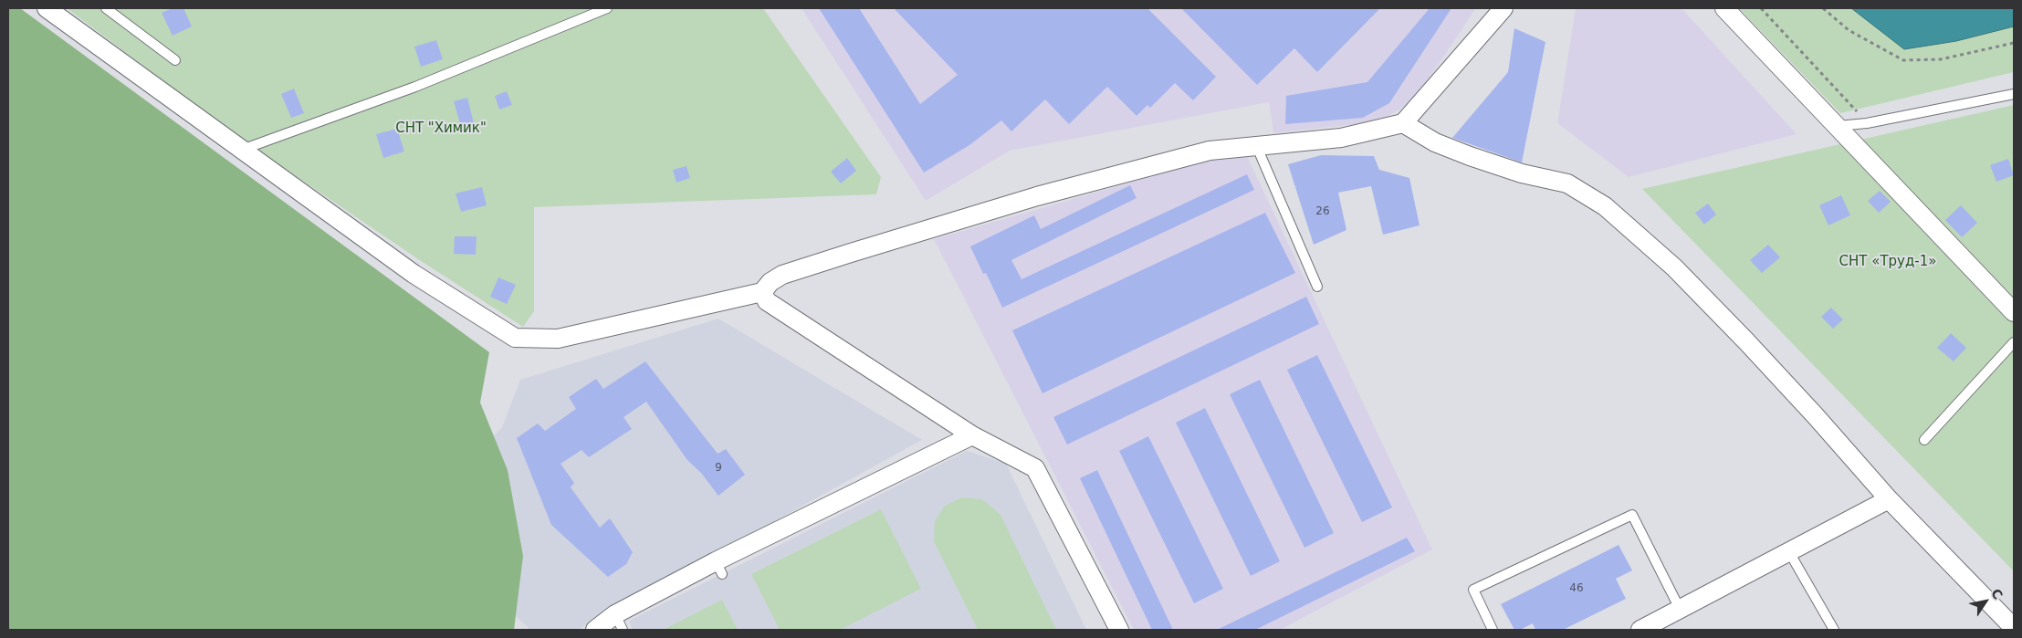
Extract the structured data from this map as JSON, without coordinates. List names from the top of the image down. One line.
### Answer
{"parks":["СНТ \"Химик\"","СНТ «Труд-1»"],"house_numbers":["26","9","46"],"north":"top right"}
